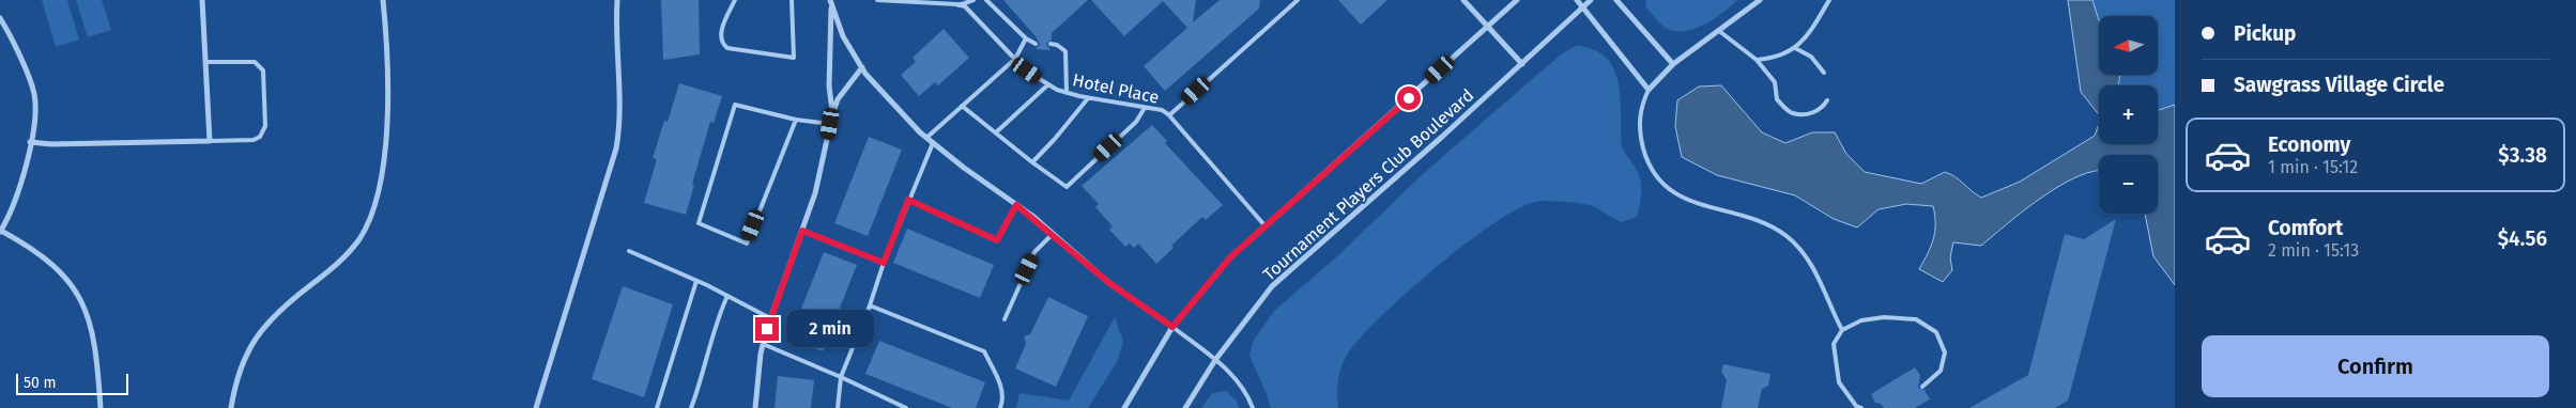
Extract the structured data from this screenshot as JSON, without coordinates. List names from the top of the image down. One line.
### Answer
{"streets":{"street":["Tournament Players Club Boulevard"],"lane":["Hotel Place"]},"scale_bar":"50 m","north":"left","page":{"banner":["Pickup","Sawgrass Village Circle"],"map_buttons":["+","−"],"list":[{"name":"Economy","note":"1 min · 15:12","value":"$3.38"},{"name":"Comfort","note":"2 min · 15:13","value":"$4.56"}],"bubble":"2 min","buttons":"Confirm","scale":"50 m"}}
